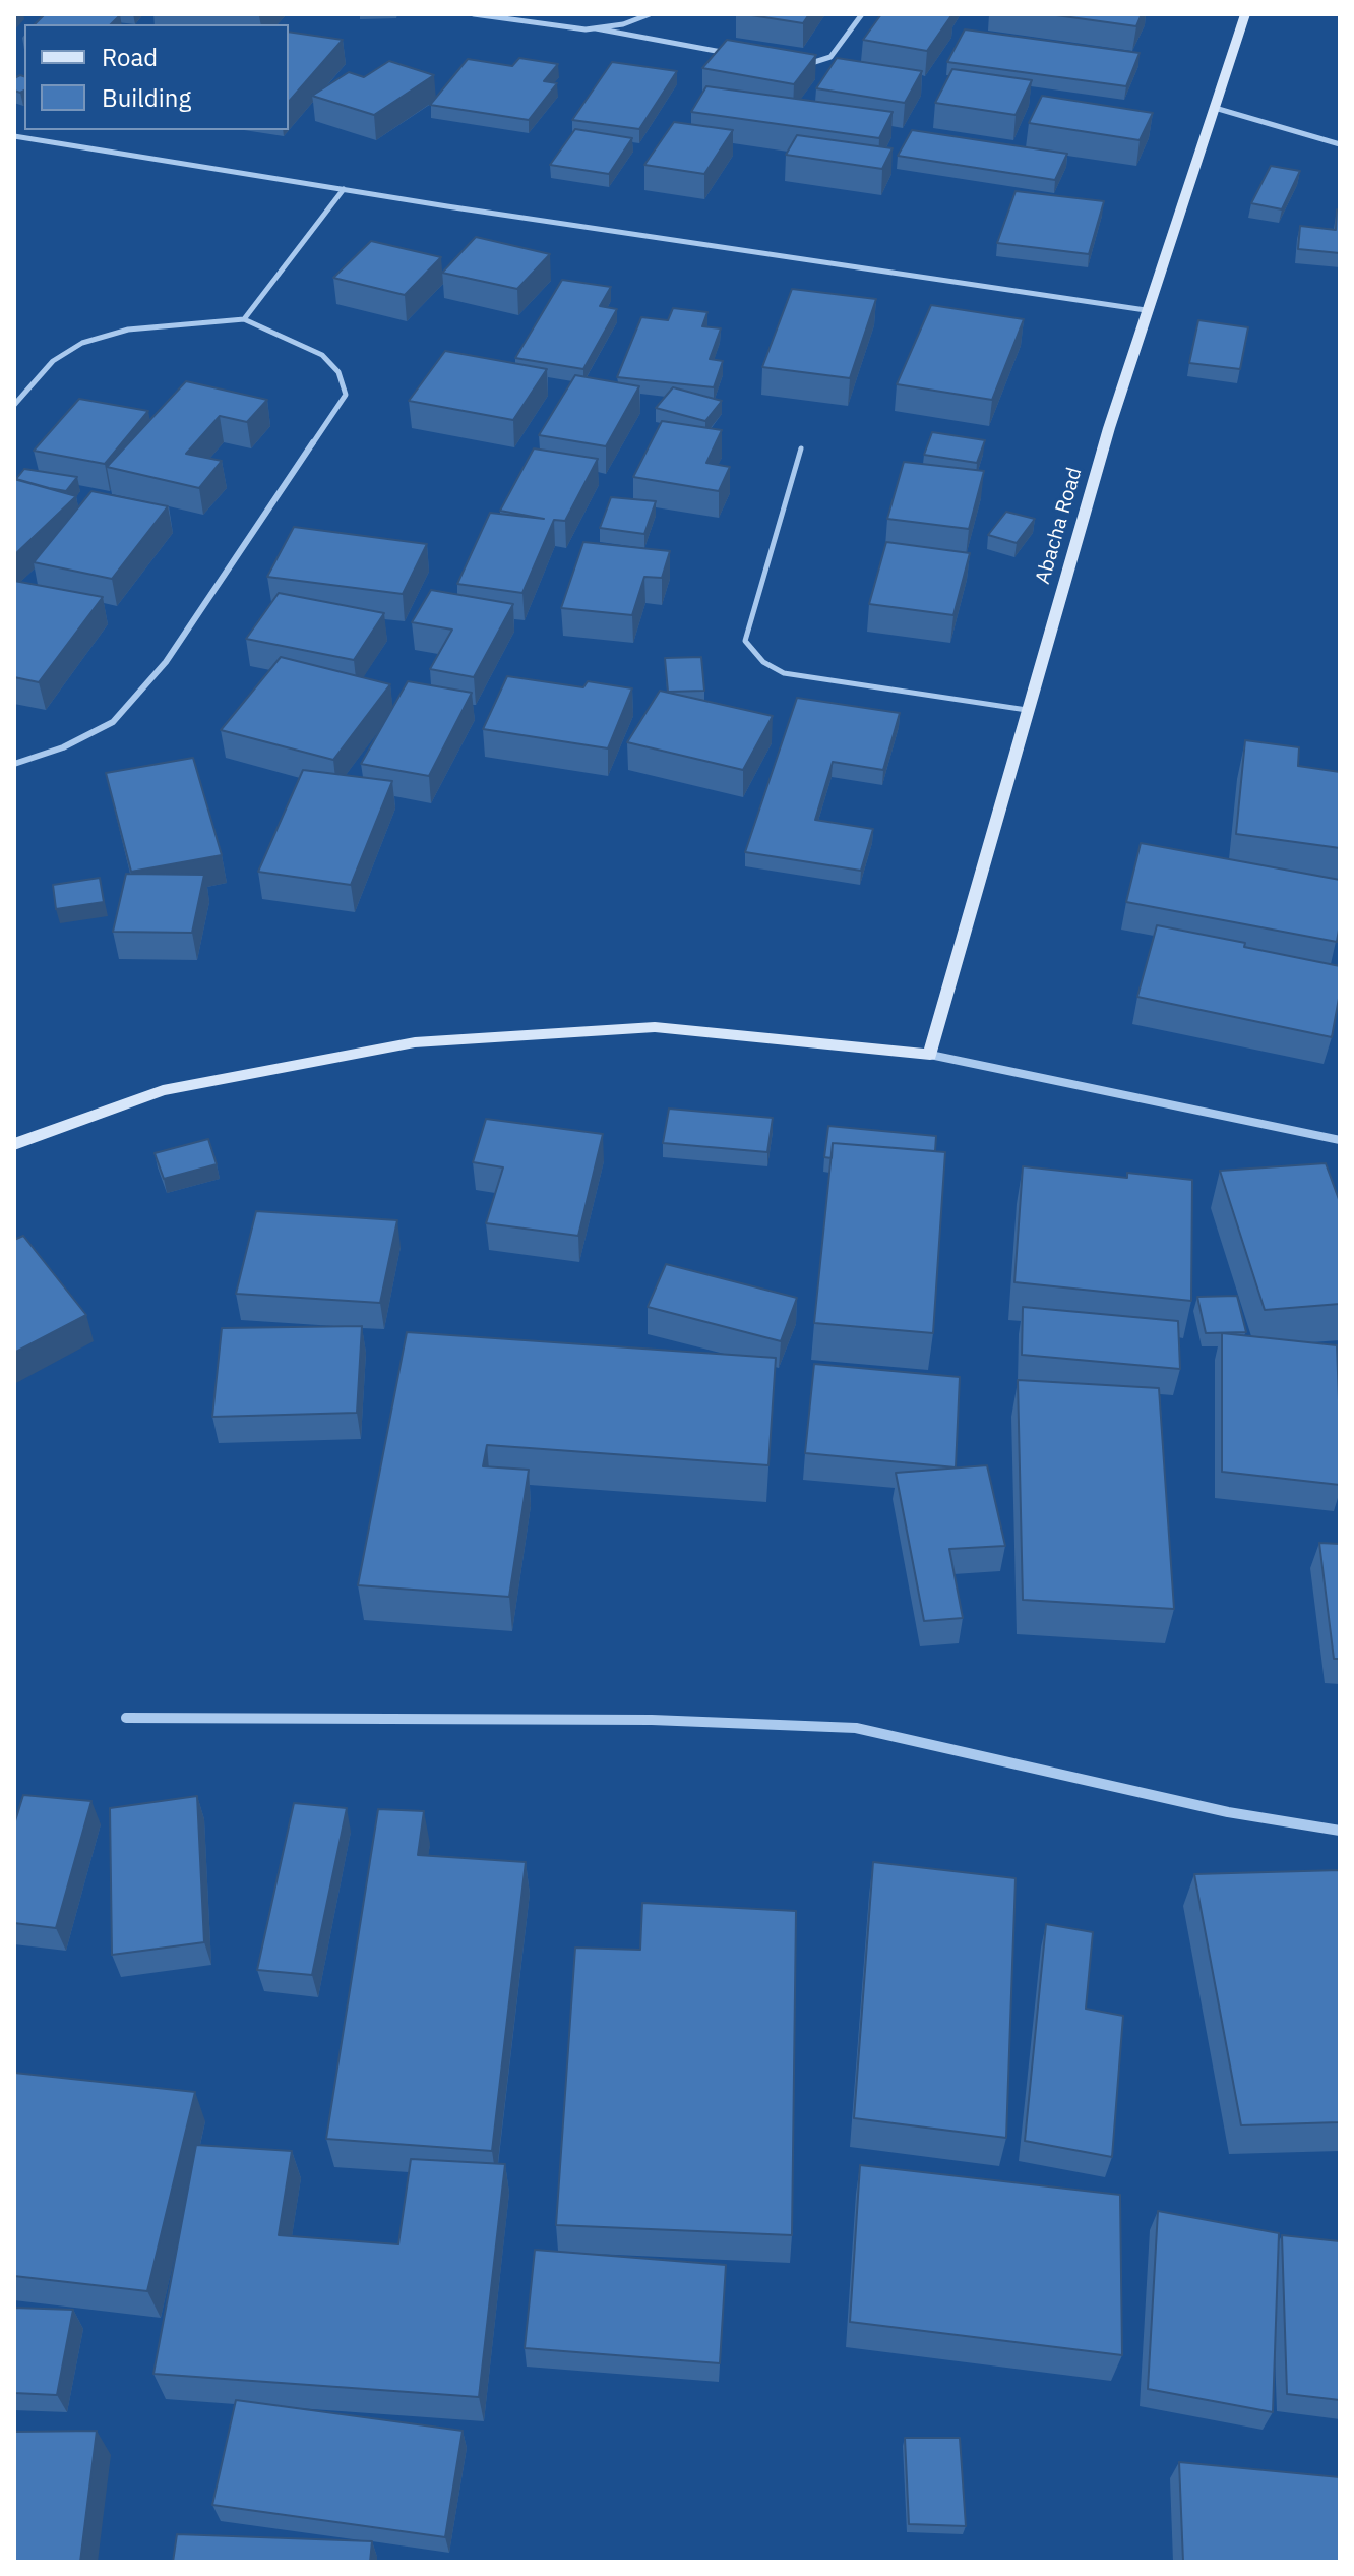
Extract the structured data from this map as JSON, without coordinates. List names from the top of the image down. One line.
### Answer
{"streets":{"street":["Abacha Road"]},"legend":["Road","Building"]}
